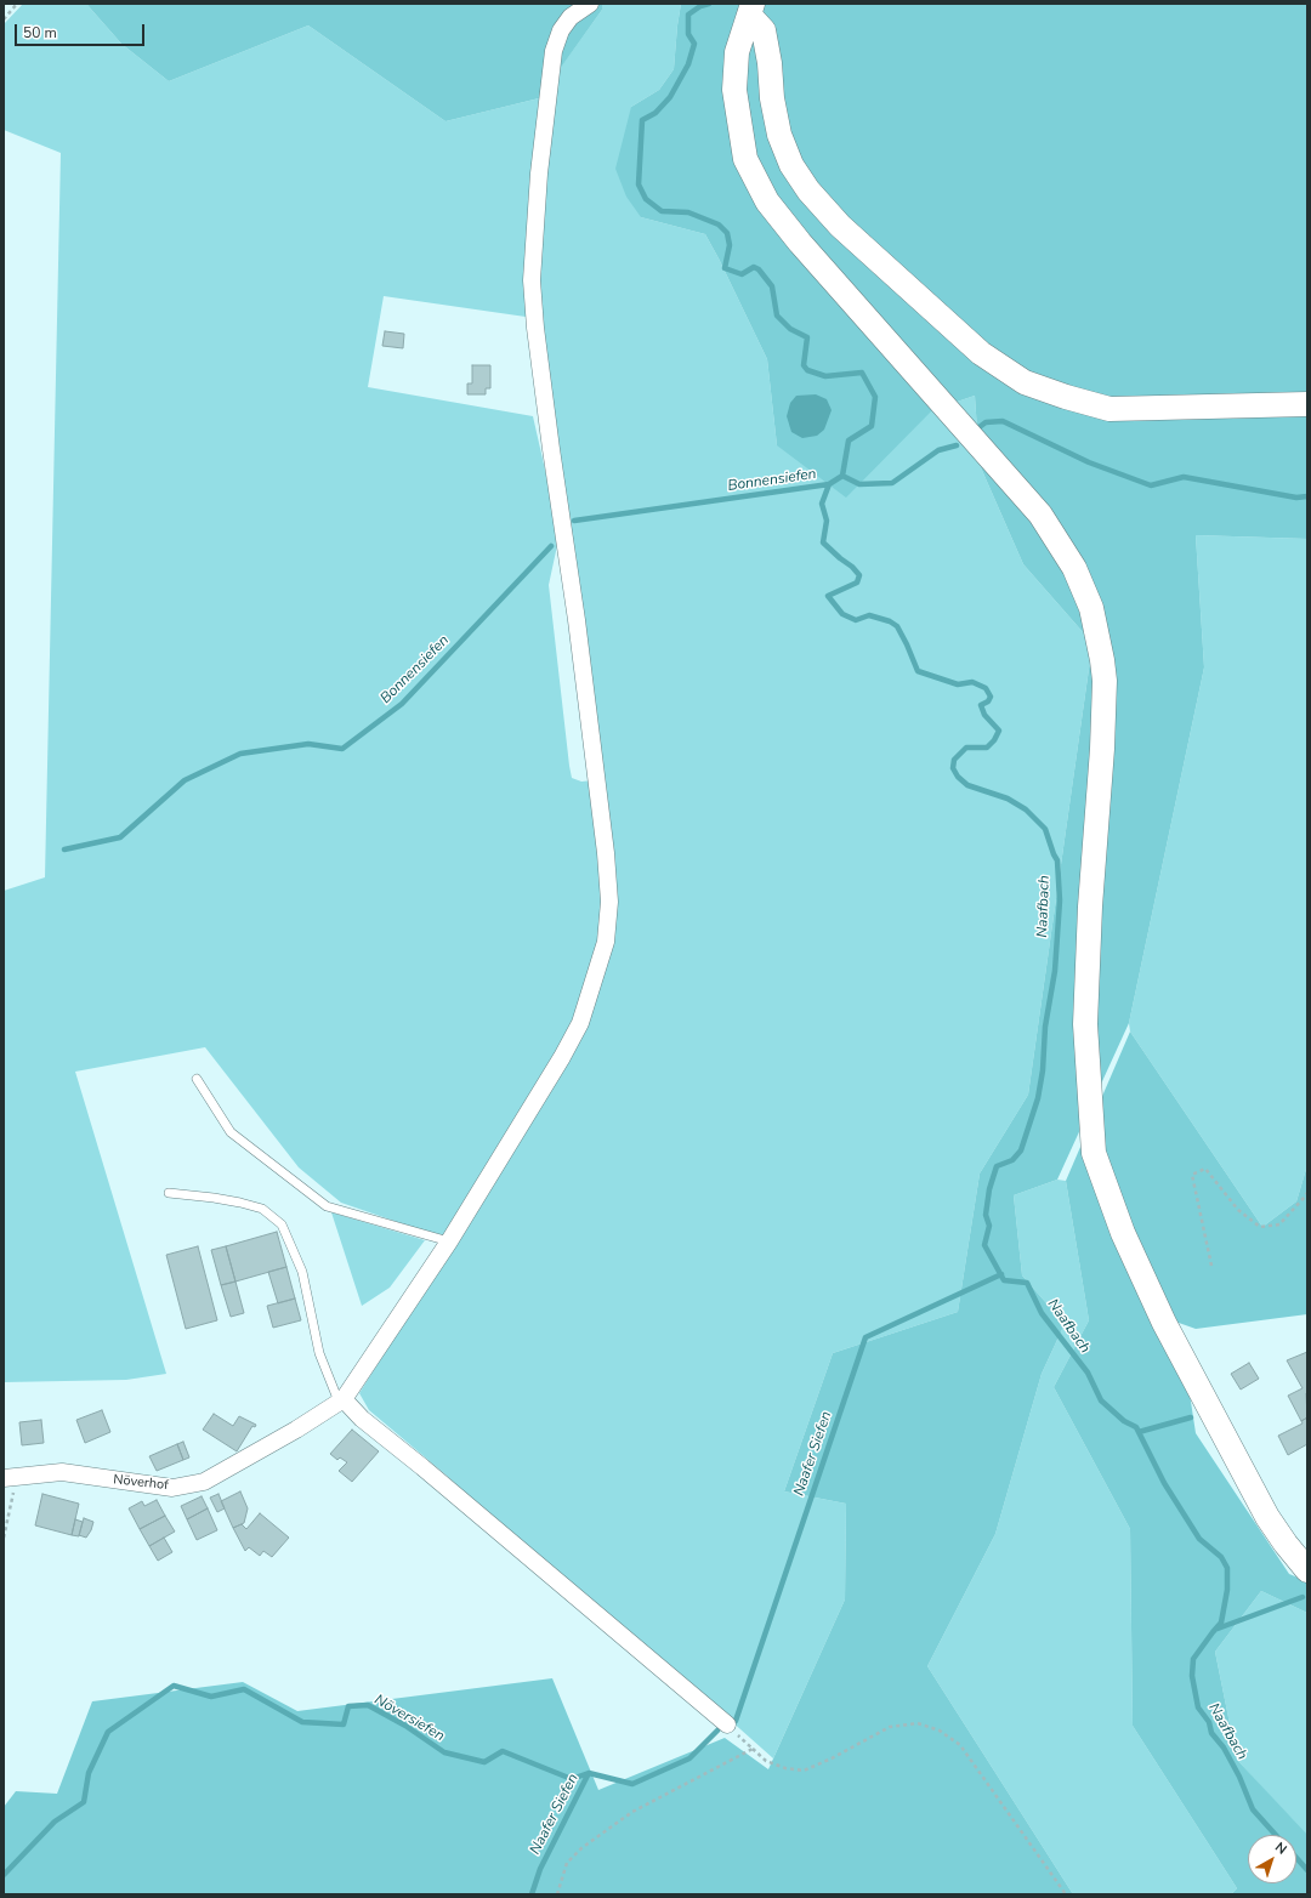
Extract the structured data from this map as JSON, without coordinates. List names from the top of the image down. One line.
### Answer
{"streets":{"street":["Növerhof"]},"water":["Bonnensiefen","Naafbach","Naafer Siefen","Növersiefen"],"scale_bar":"50 m","north":"top right"}
